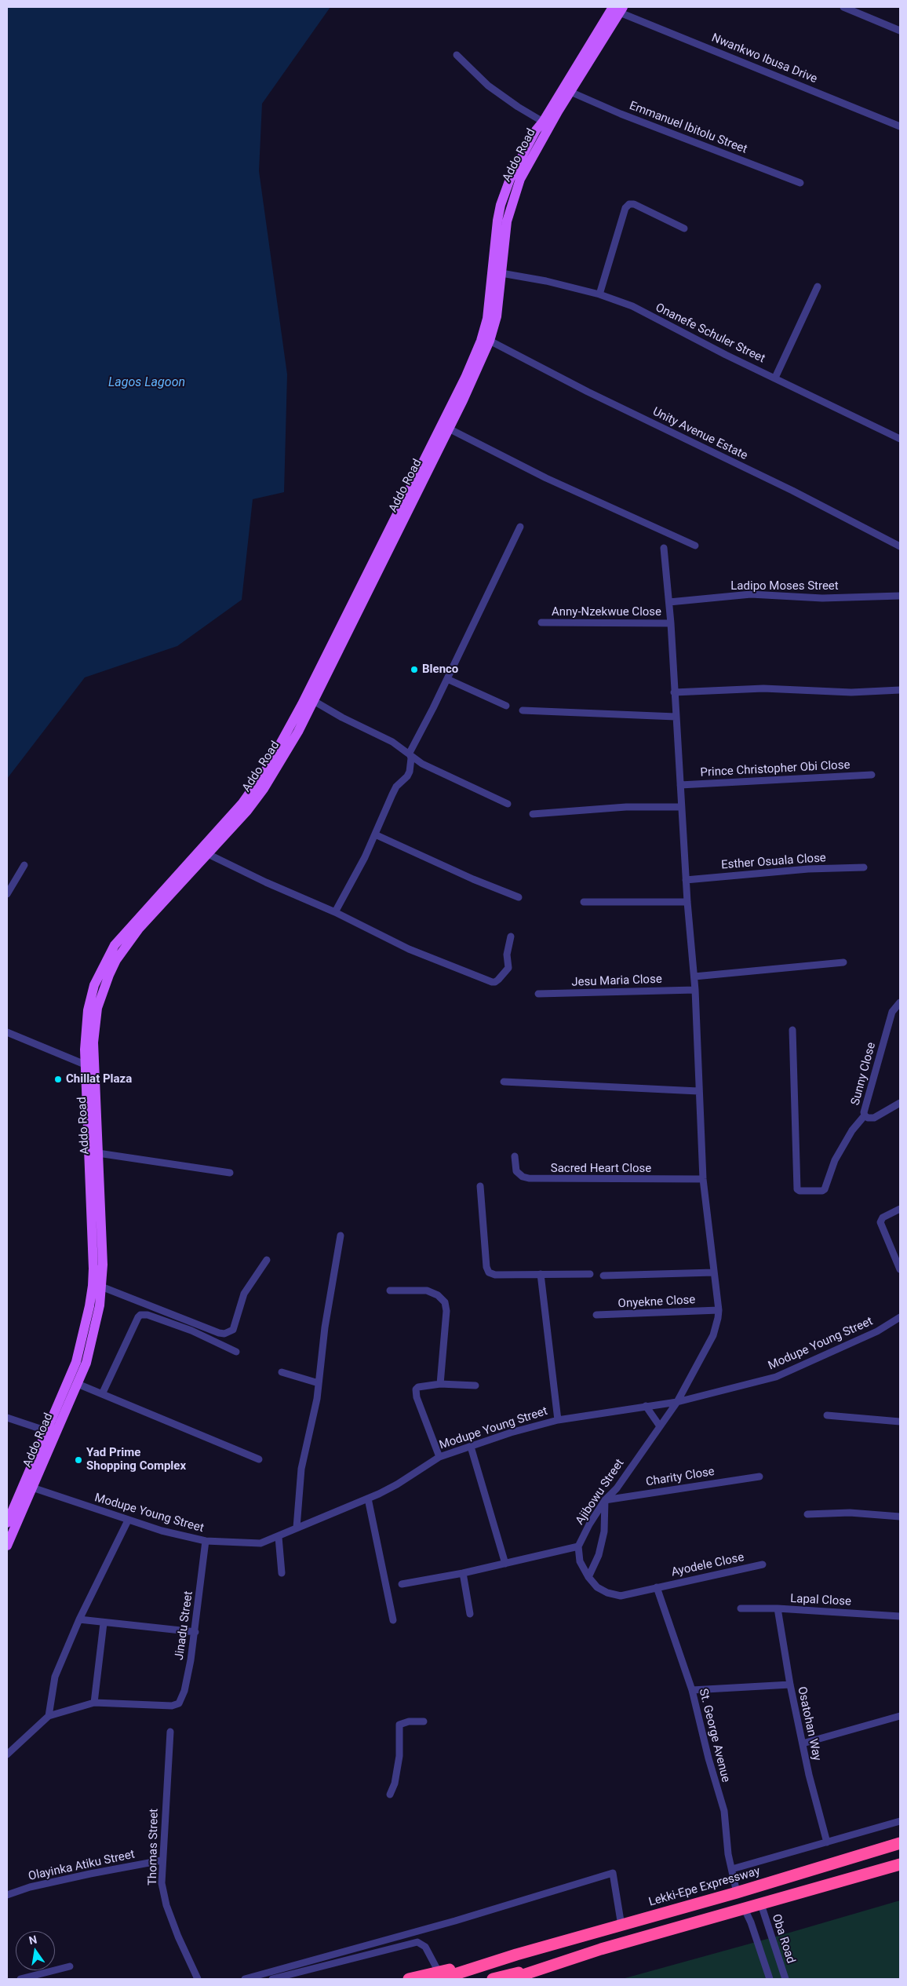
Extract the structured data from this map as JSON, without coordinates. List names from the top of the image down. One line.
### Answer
{"streets":{"highway":["Lekki-Epe Expressway"],"main road":["Addo Road"],"street":["Nwankwo Ibusa Drive","Emmanuel Ibitolu Street","Onanefe Schuler Street","Unity Avenue Estate","Ladipo Moses Street","Anny-Nzekwue Close","Prince Christopher Obi Close","Esther Osuala Close","Jesu Maria Close","Sunny Close","Sacred Heart Close","Onyekne Close","Modupe Young Street","Charity Close","Ajibowu Street","Ayodele Close","Lapal Close","Jinadu Street","Osatohan Way","St. George Avenue","Thomas Street","Olayinka Atiku Street","Oba Road"]},"crossings":[["Nwankwo Ibusa Drive","Addo Road"],["Emmanuel Ibitolu Street","Addo Road"],["Addo Road","Onanefe Schuler Street"],["Addo Road","Unity Avenue Estate"],["Addo Road","Modupe Young Street"],["Onyekne Close","Ajibowu Street"],["Modupe Young Street","Ajibowu Street"],["Modupe Young Street","Jinadu Street"],["Charity Close","Ajibowu Street"],["Ayodele Close","St. George Avenue"],["Lapal Close","Osatohan Way"],["St. George Avenue","Lekki-Epe Expressway"],["Thomas Street","Olayinka Atiku Street"]],"water":["Lagos Lagoon"],"places":["Blenco","Chillat Plaza","Yad Prime Shopping Complex"],"north":"top"}
